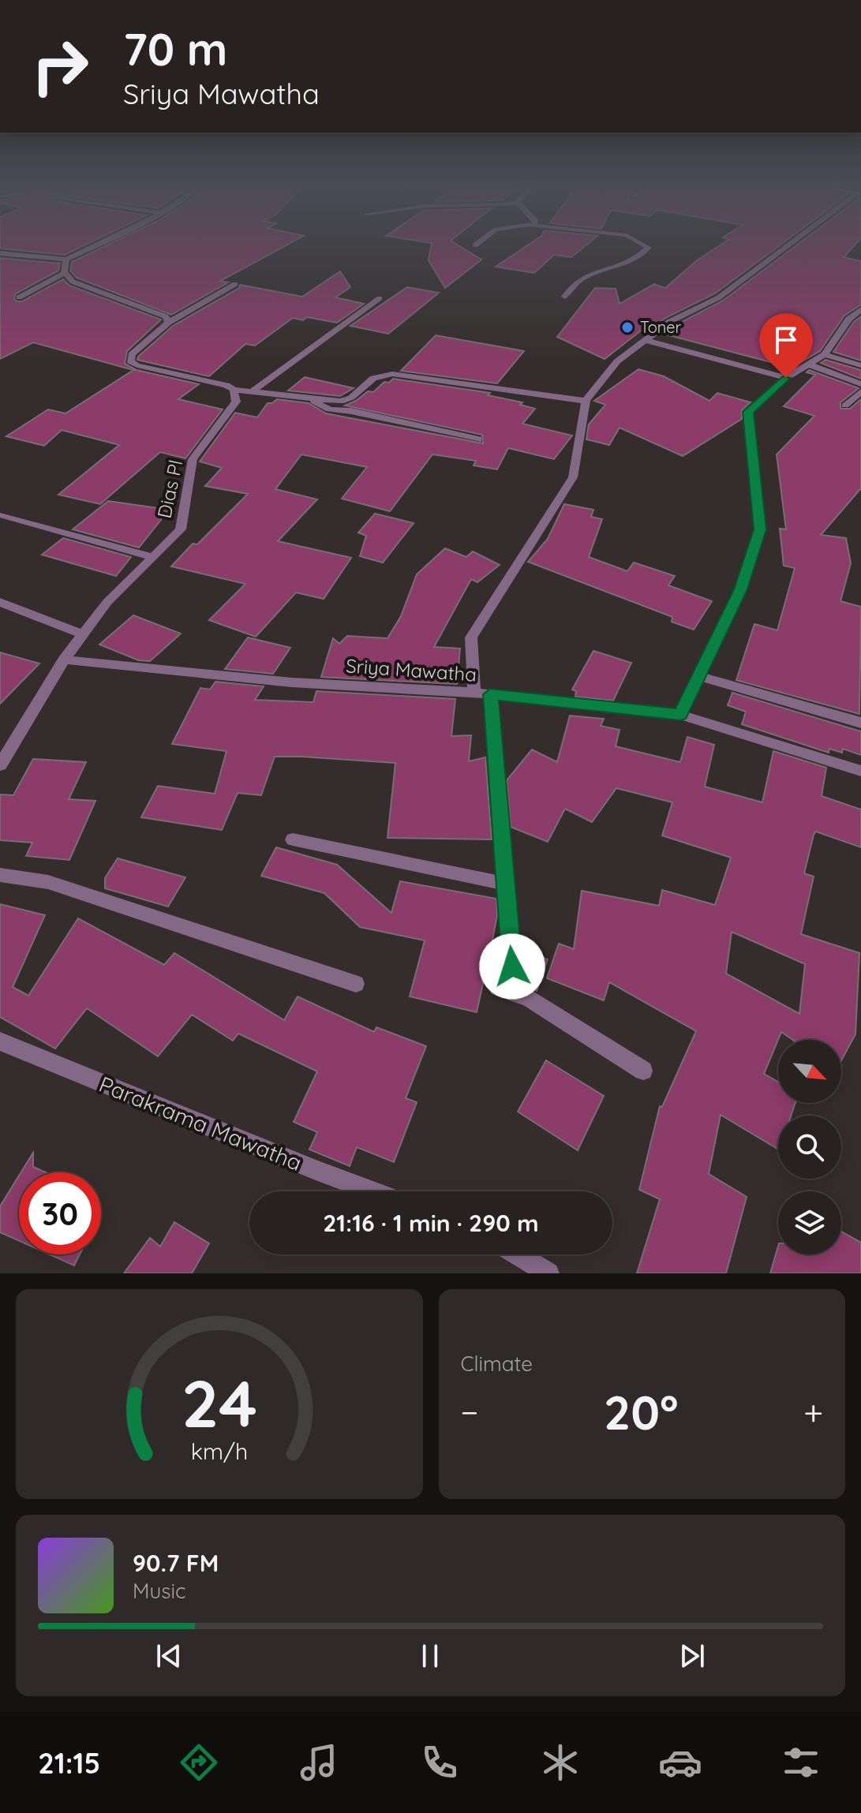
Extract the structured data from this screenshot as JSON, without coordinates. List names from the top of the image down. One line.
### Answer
{"streets":{"street":["Dias Pl","Sriya Mawatha","Parakrama Mawatha"]},"crossings":[["Dias Pl","Sriya Mawatha"]],"places":["Toner"],"north":"bottom right","page":{"turn":["70 m","Sriya Mawatha"],"limit":"30","trip":"21:16 · 1 min · 290 m","tile":"Climate","heat":["−","20°","+"],"song":["90.7 FM","Music"],"tabs":"21:15","gauge":["24","km/h"]}}
